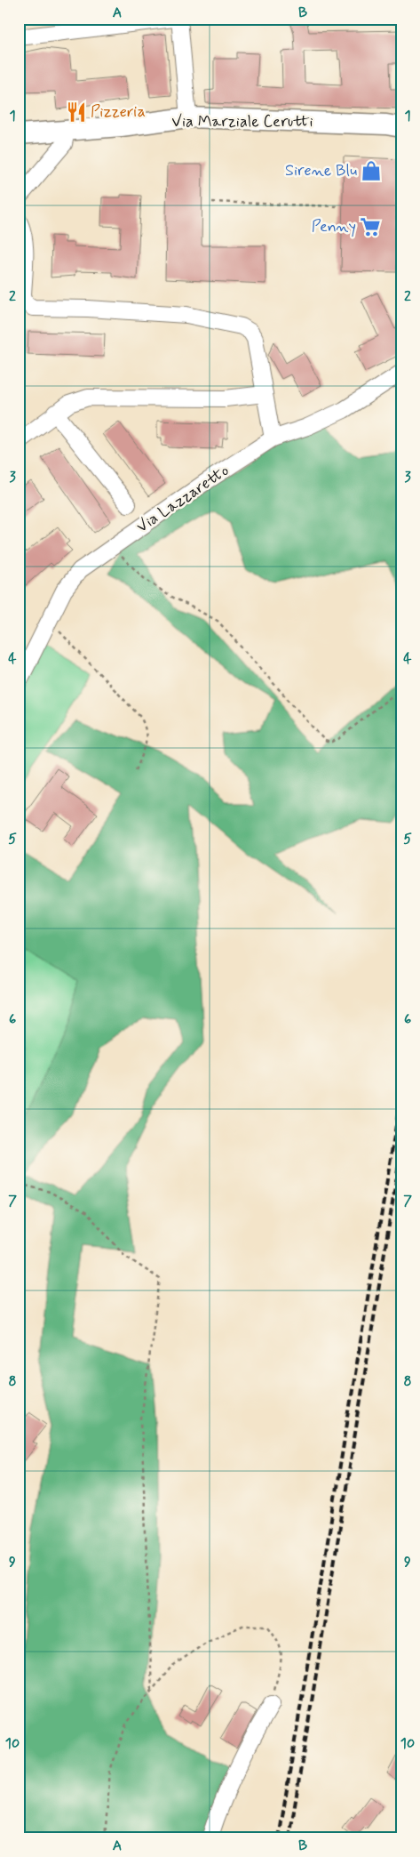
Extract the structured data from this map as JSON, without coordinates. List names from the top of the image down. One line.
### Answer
{"streets":{"street":["Via Marziale Cerutti","Via Lazzaretto"]},"places":{"restaurant":["Pizzeria"],"shop":["Sirene Blu"],"supermarket":["Penny"]},"grid":{"columns":["A","B"],"rows":["1","2","3","4","5","6","7","8","9","10"]}}
